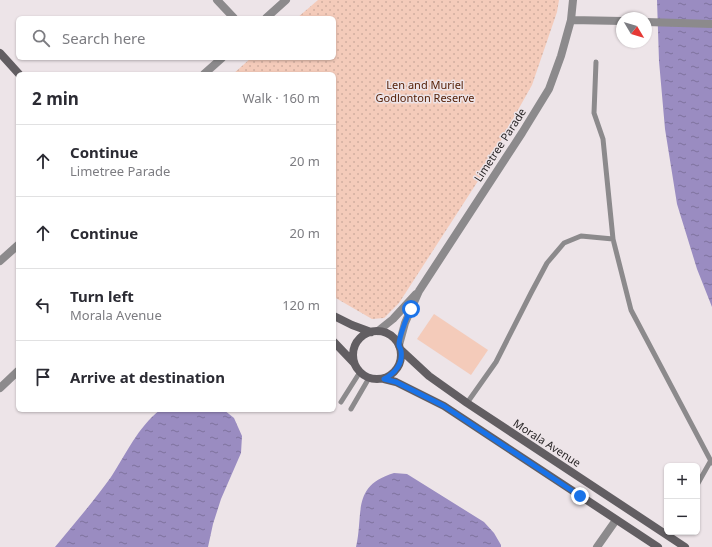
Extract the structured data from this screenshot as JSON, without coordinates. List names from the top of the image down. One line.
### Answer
{"streets":{"main road":["Morala Avenue"],"street":["Limetree Parade"]},"crossings":[["Limetree Parade","Morala Avenue"]],"parks":["Len and Muriel Godlonton Reserve"],"north":"bottom right","page":{"search":"Search here","heading":["2 min","Walk · 160 m"],"list":[["Continue","Limetree Parade","20 m"],["Continue","20 m"],["Turn left","Morala Avenue","120 m"],"Arrive at destination"],"map_buttons":["+","−"]}}
